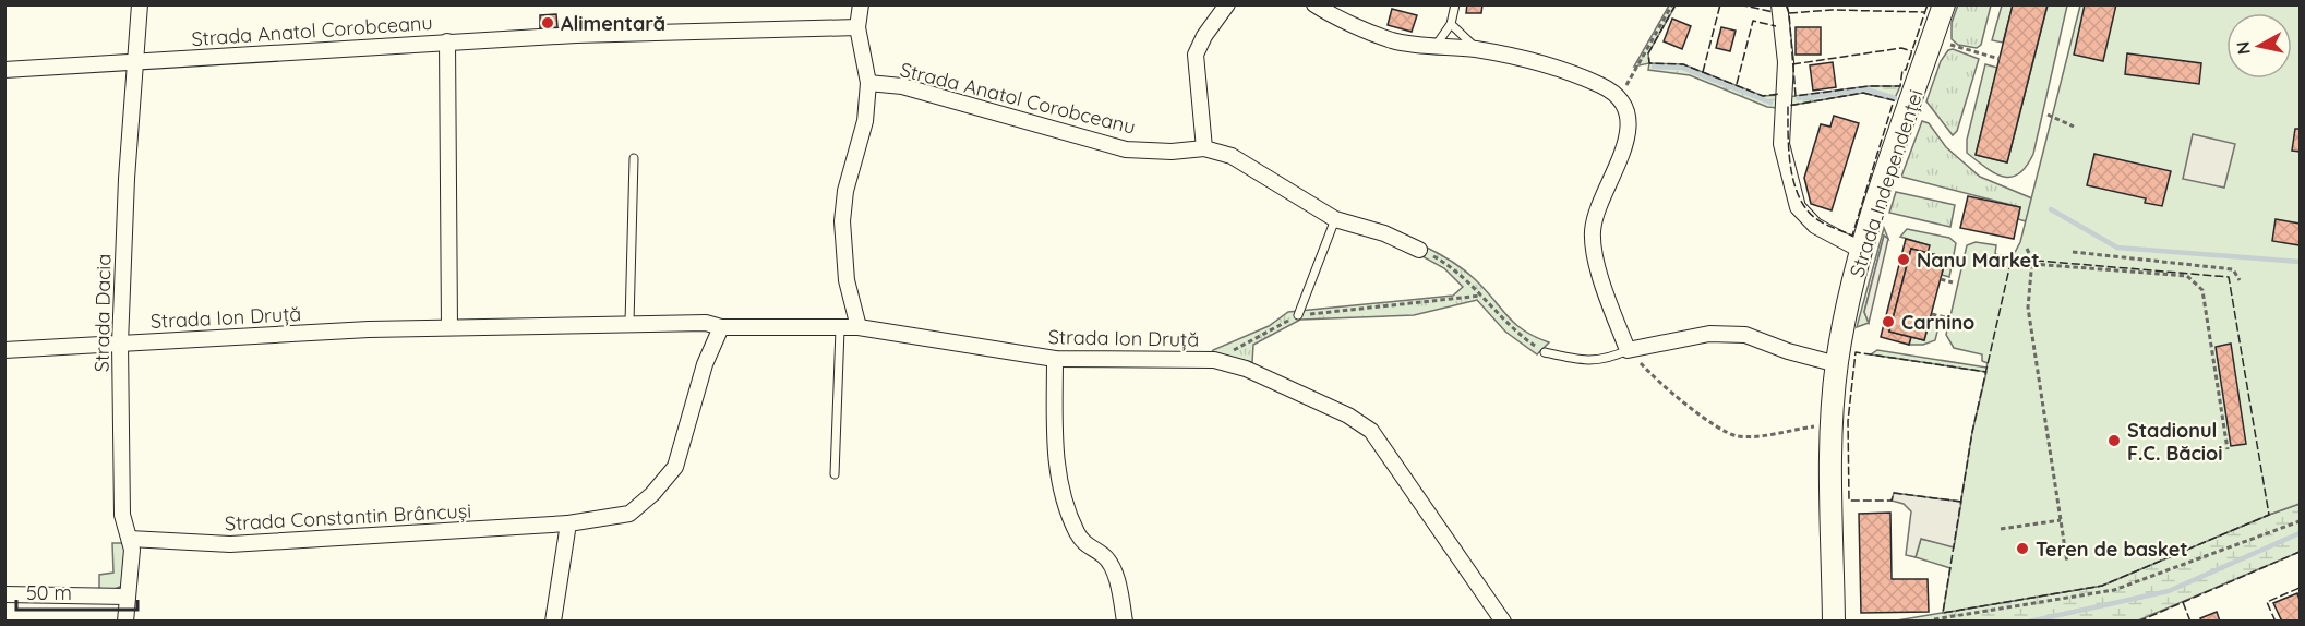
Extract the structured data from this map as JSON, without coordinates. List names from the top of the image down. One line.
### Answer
{"streets":{"main road":["Strada Independenței"],"street":["Strada Anatol Corobceanu","Strada Dacia","Strada Ion Druță","Strada Constantin Brâncuși"]},"crossings":[["Strada Anatol Corobceanu","Strada Dacia"],["Strada Dacia","Strada Ion Druță"],["Strada Dacia","Strada Constantin Brâncuși"],["Strada Ion Druță","Strada Constantin Brâncuși"]],"places":["Alimentară","Nanu Market","Carnino","Stadionul F.C. Băcioi","Teren de basket"],"scale_bar":"50 m","north":"left"}
